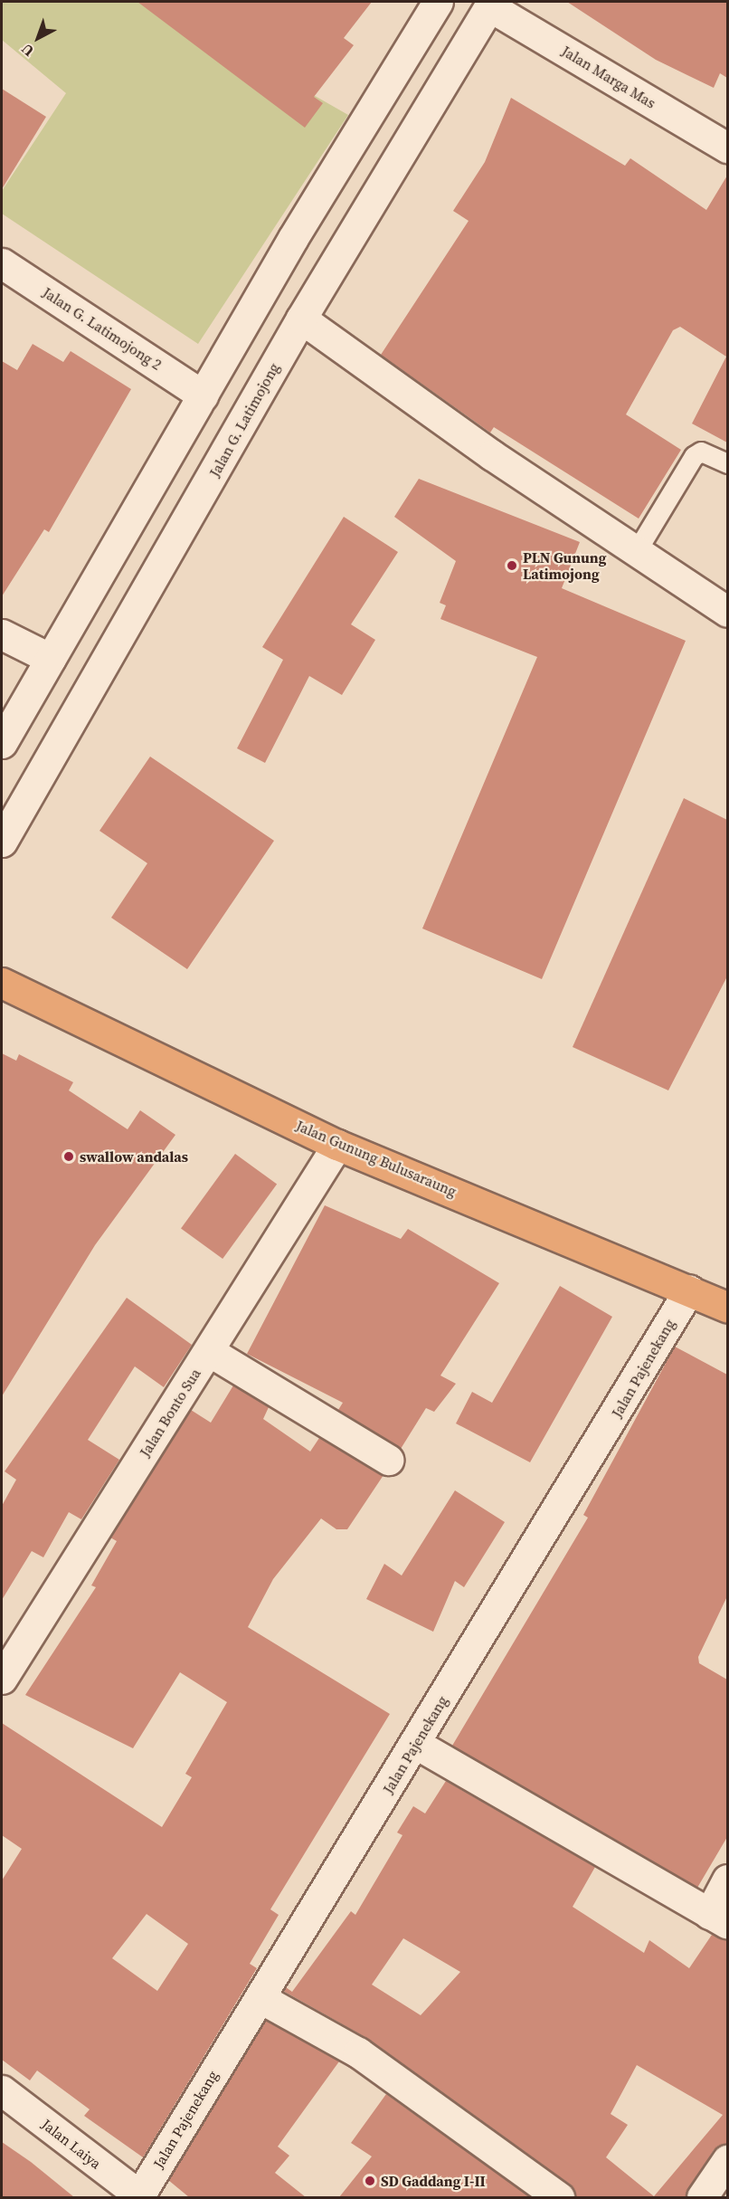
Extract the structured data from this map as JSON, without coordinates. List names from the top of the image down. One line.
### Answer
{"streets":{"highway":["Jalan Gunung Bulusaraung"],"street":["Jalan Marga Mas","Jalan G. Latimojong 2","Jalan G. Latimojong","Jalan Pajenekang","Jalan Bonto Sua","Jalan Laiya"]},"crossings":[["Jalan Marga Mas","Jalan G. Latimojong"],["Jalan Gunung Bulusaraung","Jalan Pajenekang"],["Jalan Gunung Bulusaraung","Jalan Bonto Sua"],["Jalan Pajenekang","Jalan Laiya"]],"places":["PLN Gunung Latimojong","swallow andalas","SD Gaddang I-II"],"north":"bottom left"}
